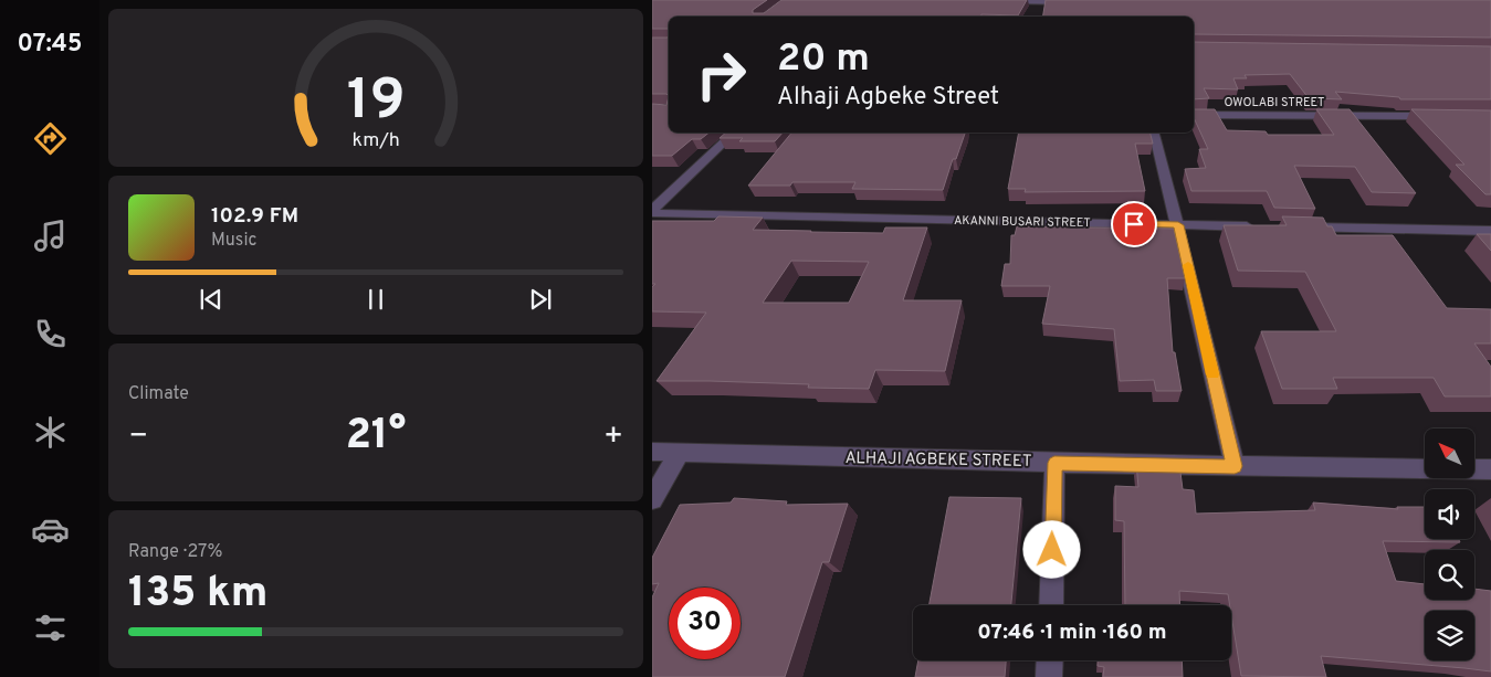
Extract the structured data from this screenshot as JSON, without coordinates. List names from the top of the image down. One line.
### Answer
{"streets":{"street":["OWOLABI STREET","AKANNI BUSARI STREET","ALHAJI AGBEKE STREET"]},"north":"top left","page":{"tabs":"07:45","turn":["20 m","Alhaji Agbeke Street"],"song":["102.9 FM","Music"],"tile":["Climate",["Range · 27%","135 km"]],"heat":["−","21°","+"],"limit":"30","trip":"07:46 · 1 min · 160 m","gauge":["19","km/h"]}}
